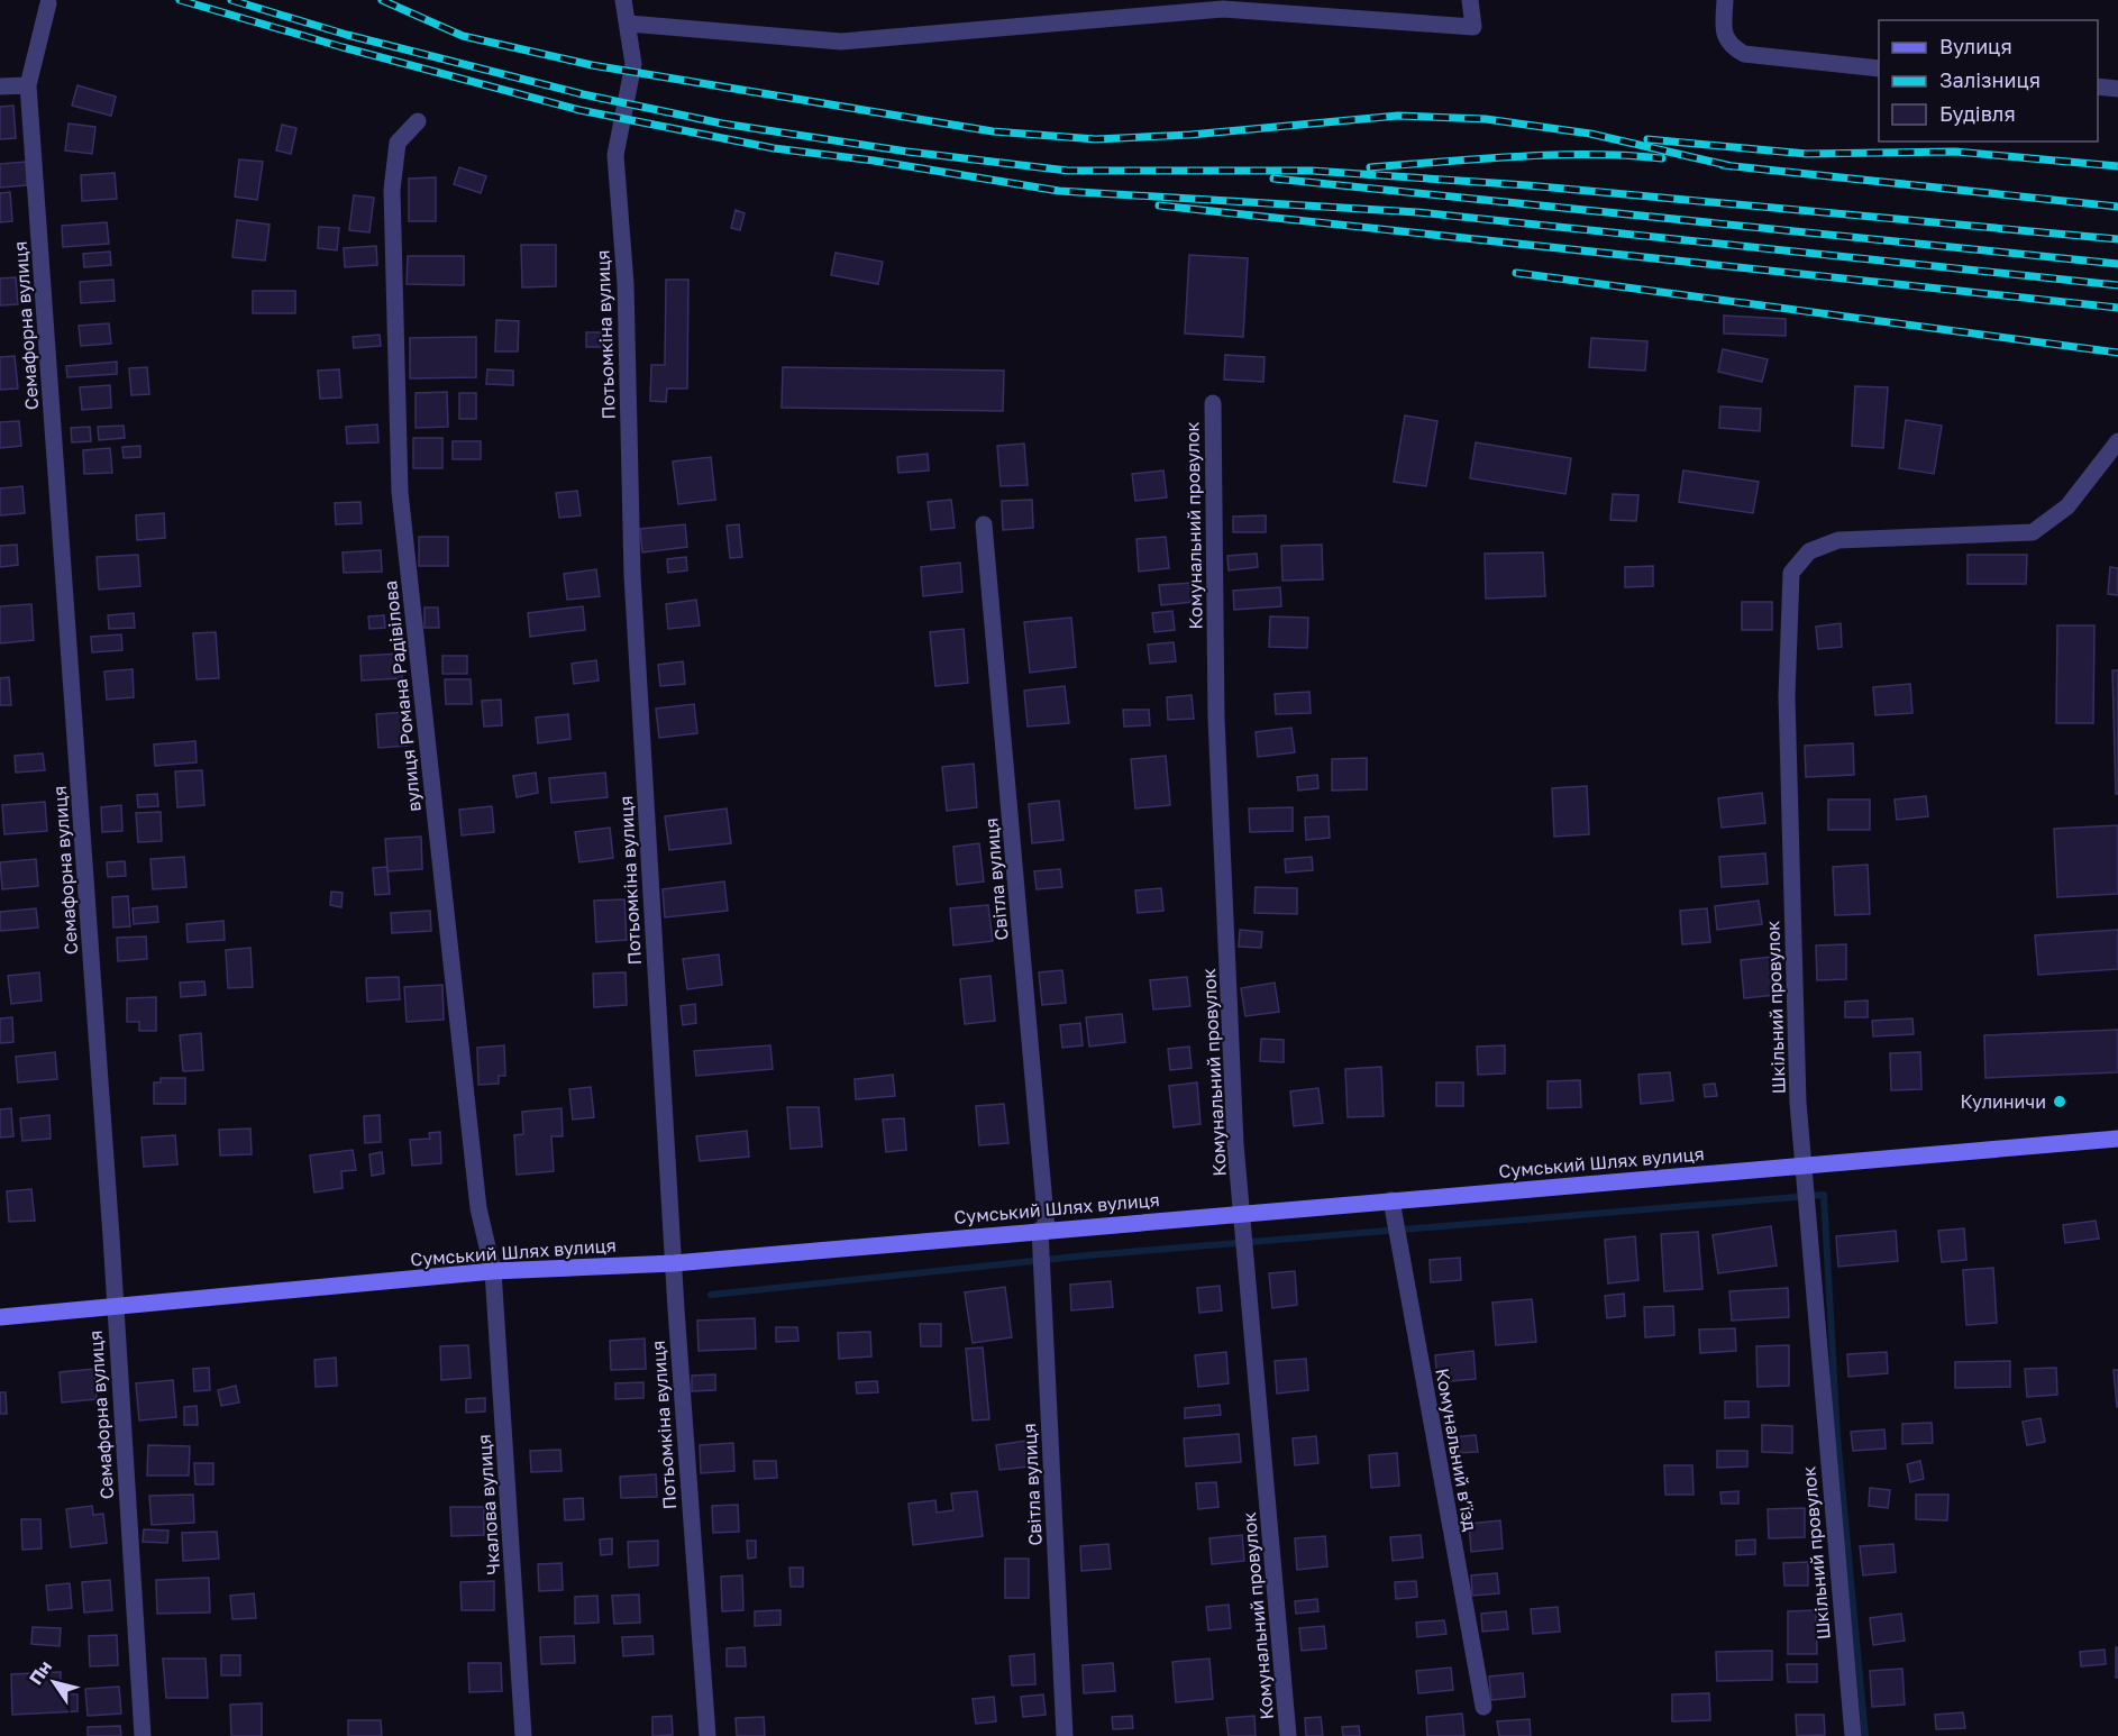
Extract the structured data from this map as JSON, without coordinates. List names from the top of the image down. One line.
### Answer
{"streets":{"main road":["Сумський Шлях вулиця"],"street":["Семафорна вулиця","Потьомкіна вулиця","Комунальний провулок","вулиця Романа Радівілова","Світла вулиця","Шкільний провулок","Комунальний в’їзд","Чкалова вулиця"]},"crossings":[["Семафорна вулиця","Сумський Шлях вулиця"],["Потьомкіна вулиця","Сумський Шлях вулиця"],["Комунальний провулок","Сумський Шлях вулиця"],["вулиця Романа Радівілова","Сумський Шлях вулиця"],["вулиця Романа Радівілова","Чкалова вулиця"],["Світла вулиця","Сумський Шлях вулиця"],["Шкільний провулок","Сумський Шлях вулиця"],["Сумський Шлях вулиця","Комунальний в’їзд"],["Сумський Шлях вулиця","Чкалова вулиця"]],"places":["Кулиничи"],"legend":["Вулиця","Залізниця","Будівля"],"north":"top left"}
